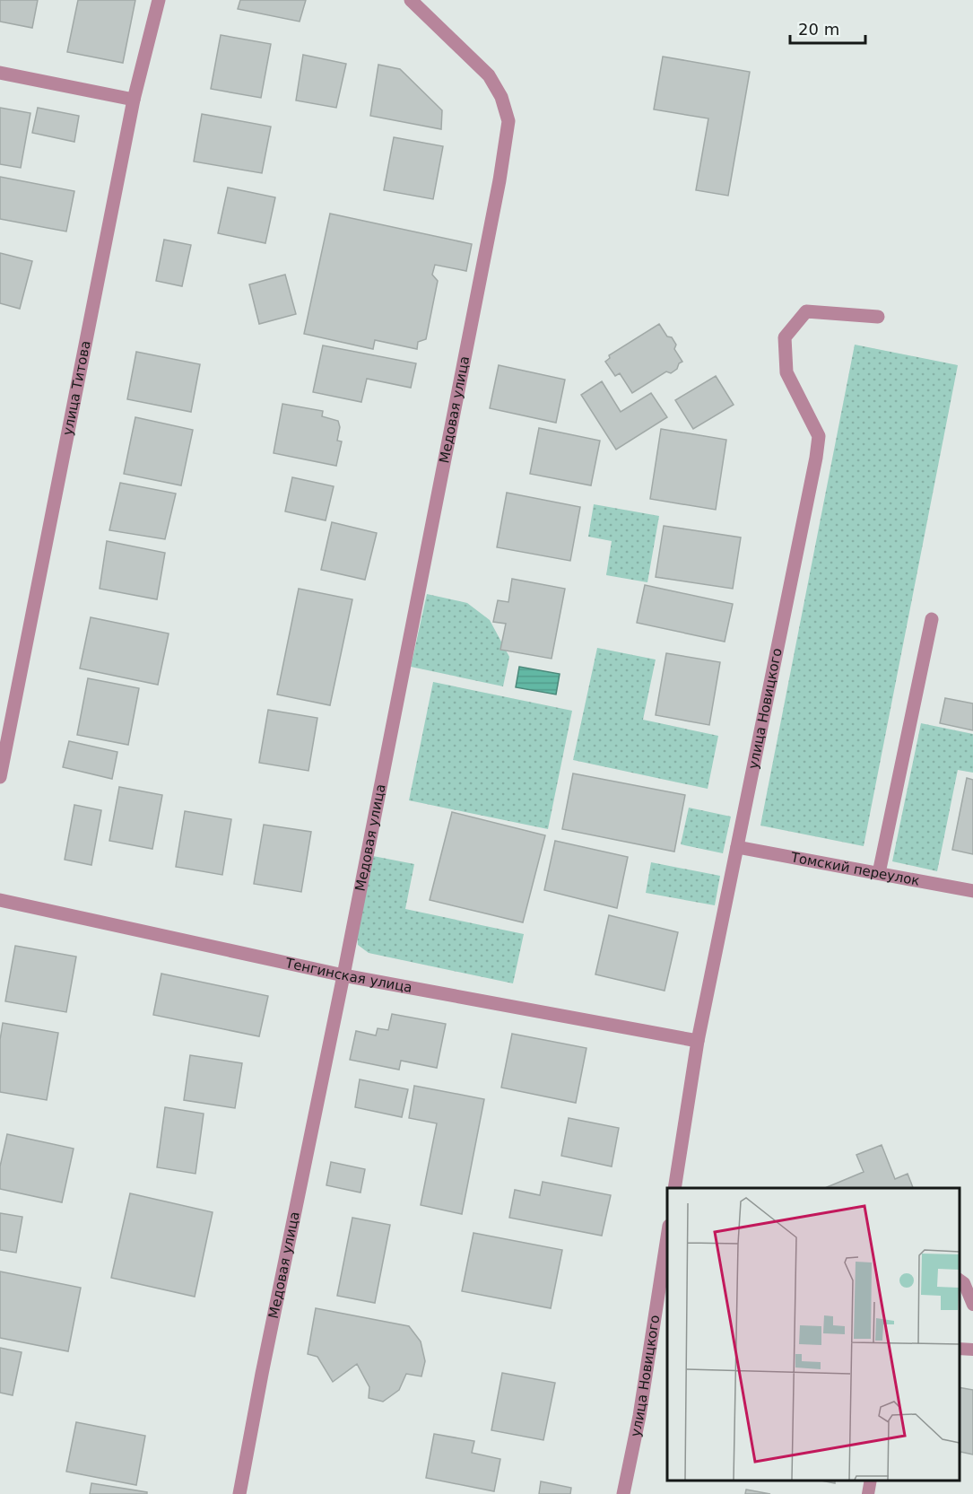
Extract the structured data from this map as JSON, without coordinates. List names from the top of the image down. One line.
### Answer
{"streets":{"street":["улица Титова","Медовая улица","улица Новицкого","Томский переулок","Тенгинская улица"]},"crossings":[["Медовая улица","Тенгинская улица"],["улица Новицкого","Томский переулок"],["улица Новицкого","Тенгинская улица"]],"scale_bar":"20 m"}
